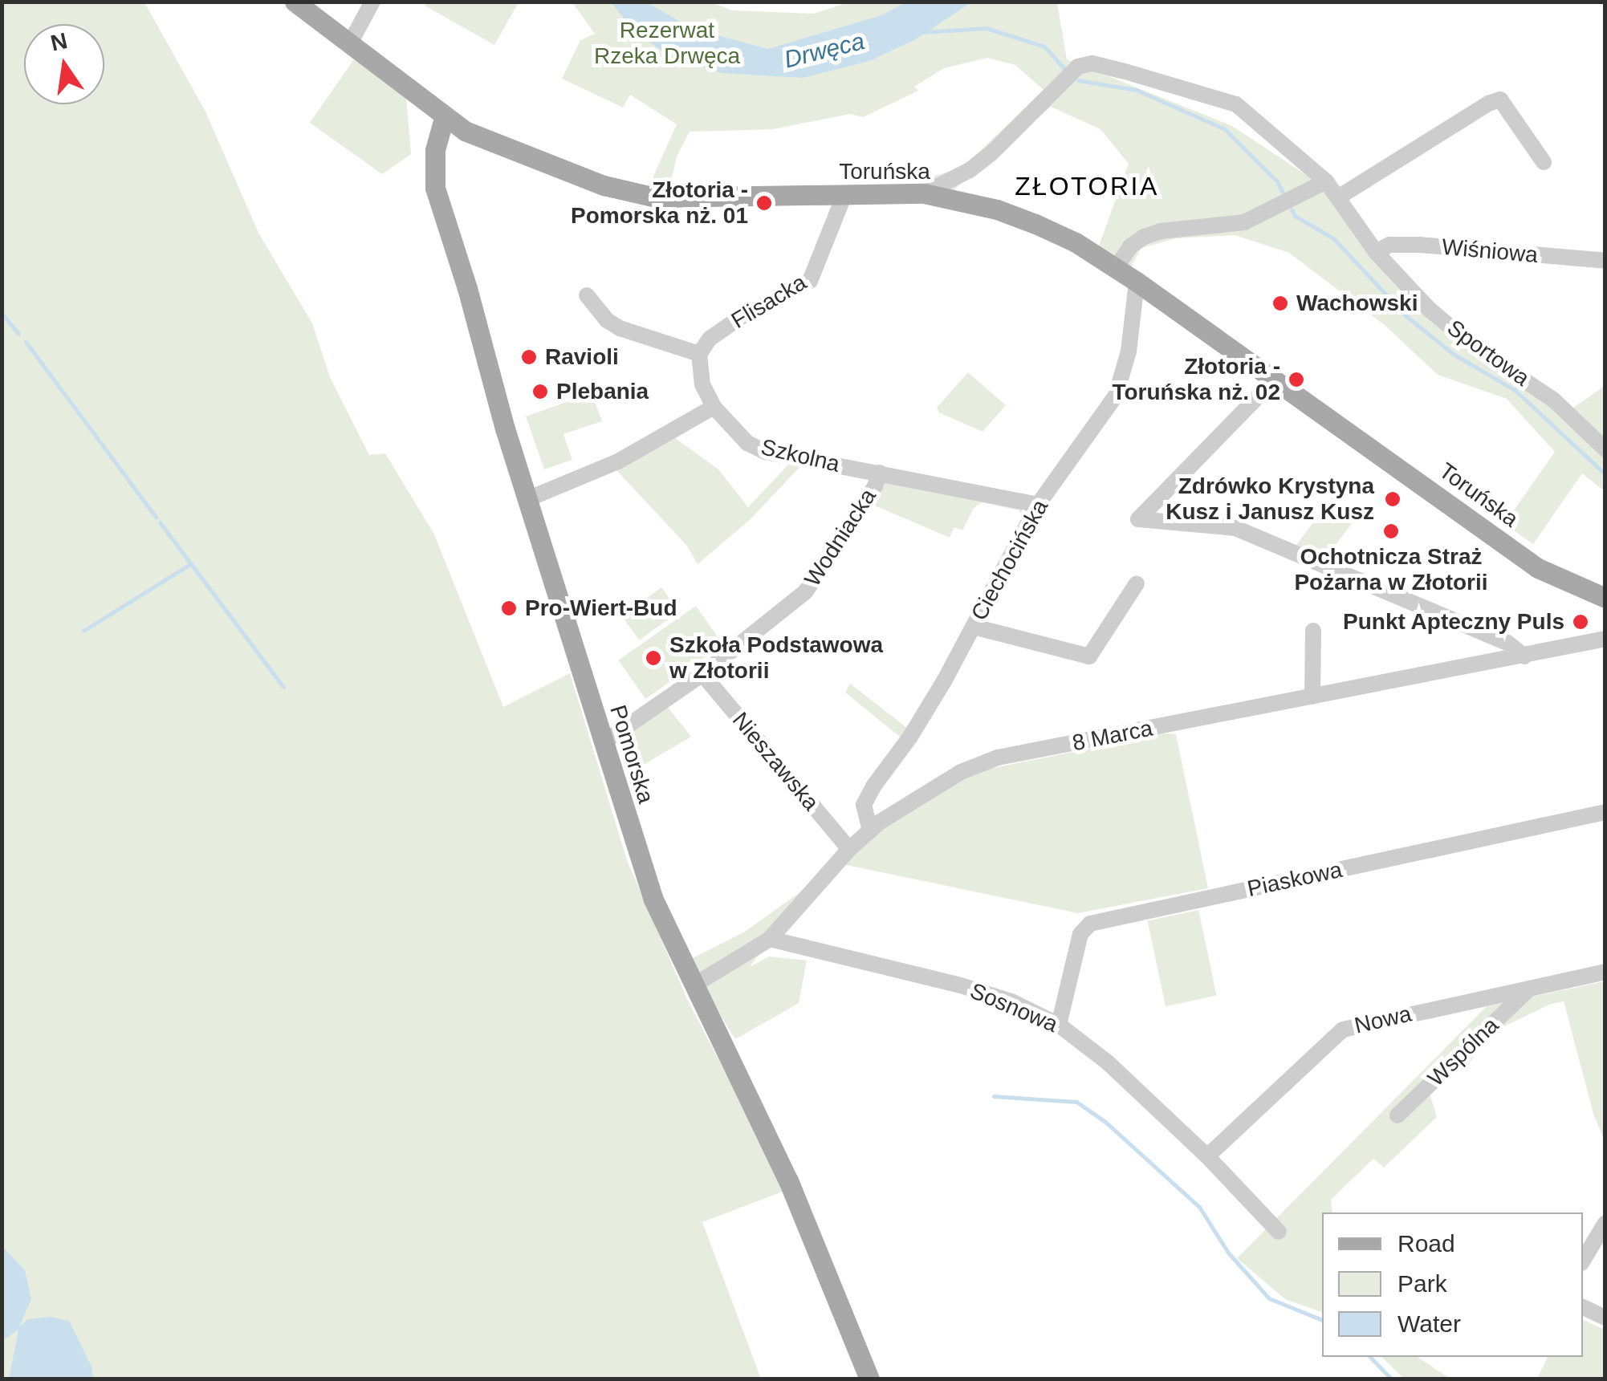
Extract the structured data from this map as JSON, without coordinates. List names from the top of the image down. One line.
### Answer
{"streets":{"main road":["Toruńska","Pomorska"],"street":["Wiśniowa","Flisacka","Sportowa","Szkolna","Wodniacka","Ciechocińska","8 Marca","Nieszawska","Piaskowa","Sosnowa","Nowa","Wspólna"]},"crossings":[["Toruńska","Flisacka"],["Toruńska","Sportowa"],["Toruńska","Ciechocińska"],["Toruńska","Pomorska"],["Wiśniowa","Sportowa"],["Flisacka","Szkolna"],["Szkolna","Wodniacka"],["Szkolna","Ciechocińska"],["Wodniacka","Pomorska"],["Wodniacka","Nieszawska"],["Ciechocińska","8 Marca"],["8 Marca","Pomorska"],["8 Marca","Nieszawska"],["8 Marca","Sosnowa"],["Piaskowa","Sosnowa"],["Sosnowa","Nowa"],["Nowa","Wspólna"]],"districts":["ZŁOTORIA"],"water":["Drwęca"],"parks":["Rezerwat Rzeka Drwęca"],"places":["Złotoria - Pomorska nż. 01","Wachowski","Ravioli","Złotoria - Toruńska nż. 02","Plebania","Zdrówko Krystyna Kusz i Janusz Kusz","Ochotnicza Straż Pożarna w Złotorii","Pro-Wiert-Bud","Punkt Apteczny Puls","Szkoła Podstawowa w Złotorii"],"legend":["Road","Park","Water"],"north":"top"}
